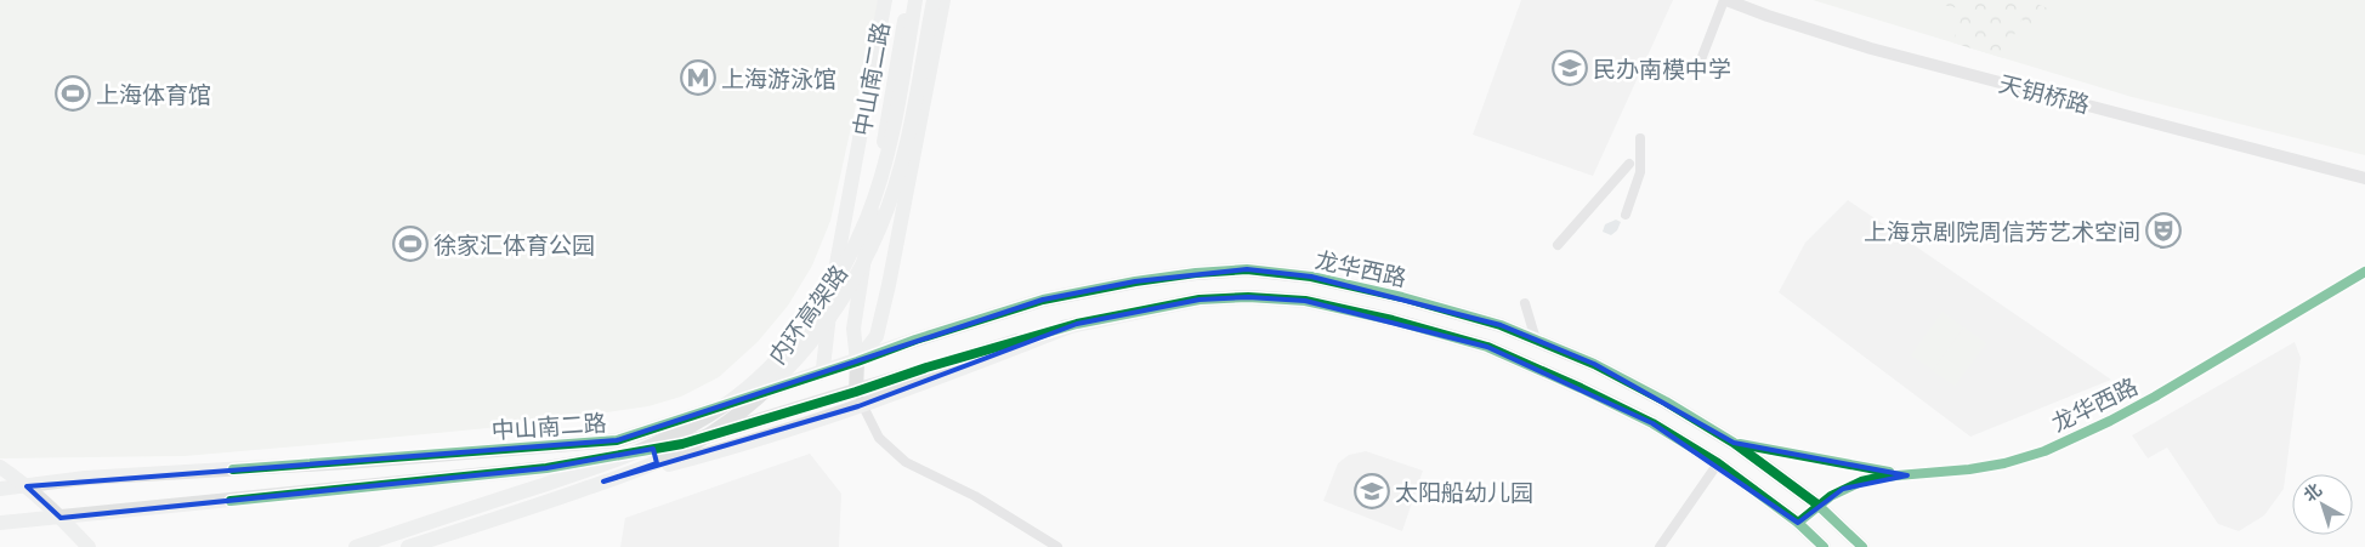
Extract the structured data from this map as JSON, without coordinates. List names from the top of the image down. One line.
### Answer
{"streets":{"main road":["中山南二路","龙华西路","内环高架路"],"street":["天钥桥路"]},"crossings":[["中山南二路","龙华西路"]],"places":{"school or university":["民办南模中学","太阳船幼儿园"],"metro station":["上海游泳馆"],"sports":["上海体育馆","徐家汇体育公园"],"theatre":["上海京剧院周信芳艺术空间"]},"north":"top left"}
